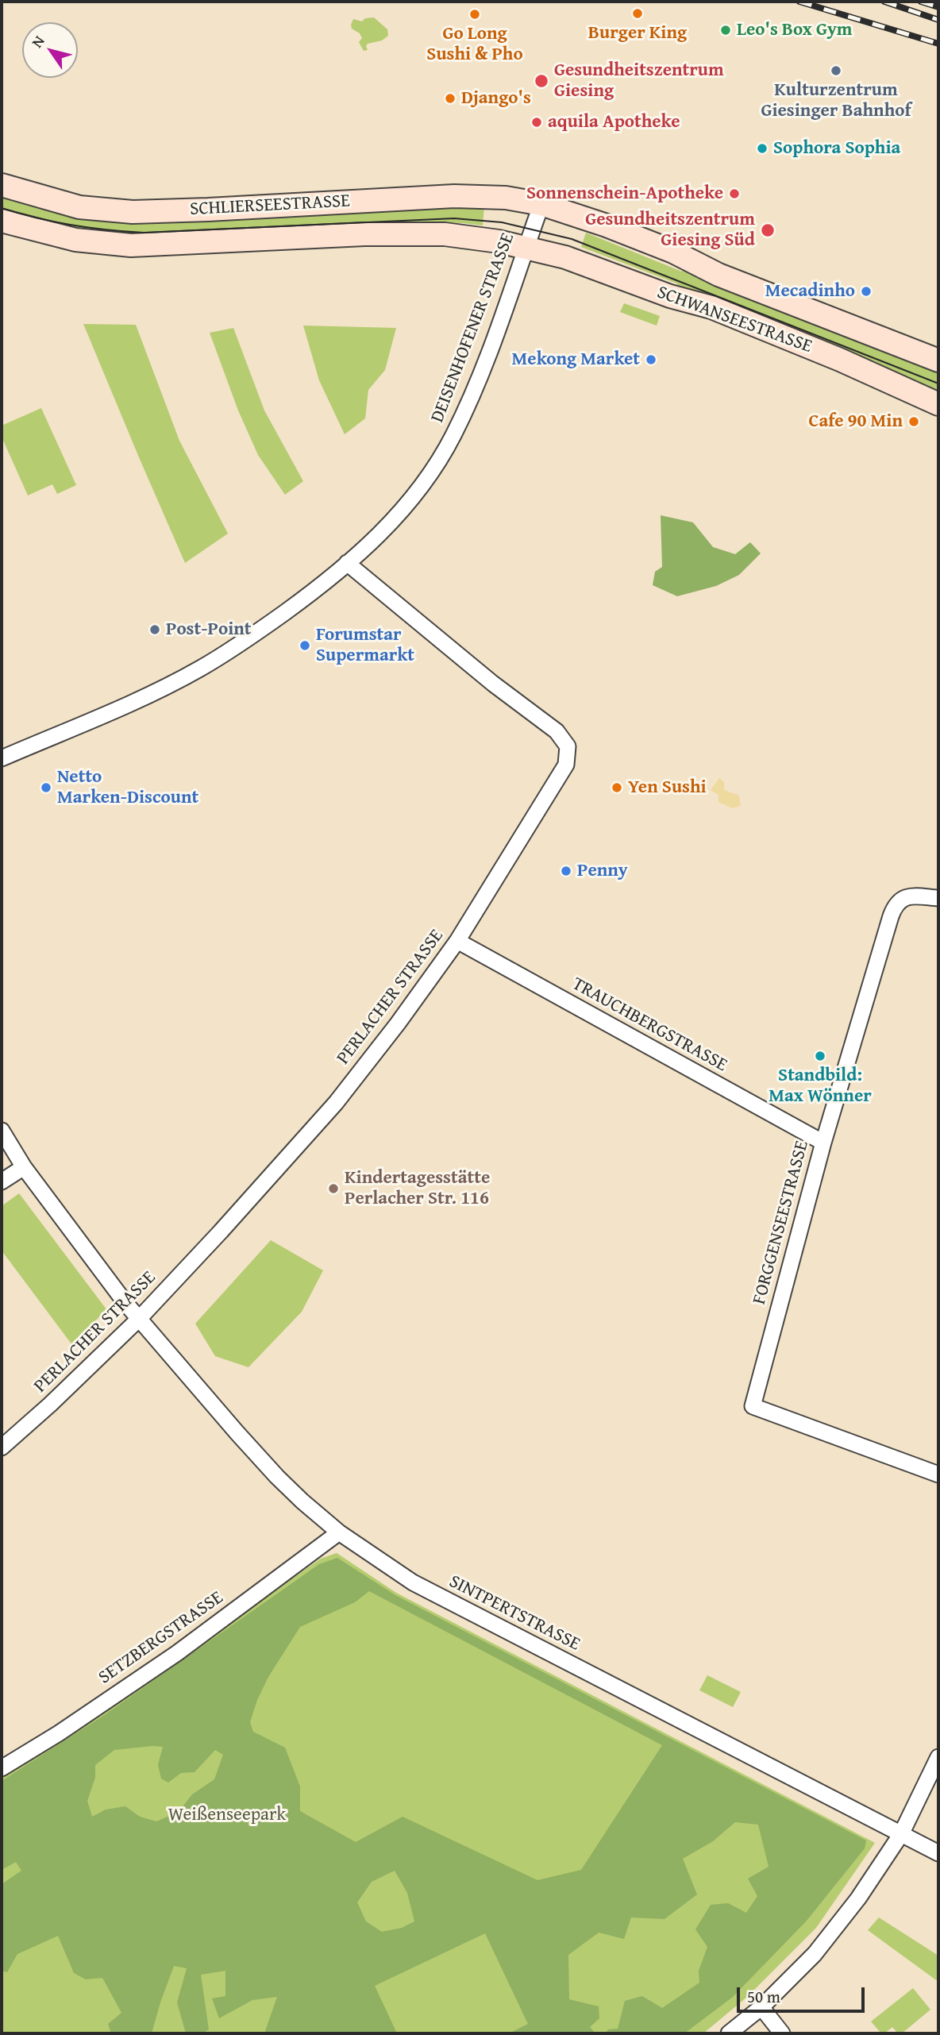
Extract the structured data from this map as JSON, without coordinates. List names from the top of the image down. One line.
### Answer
{"streets":{"main road":["SCHLIERSEESTRASSE","SCHWANSEESTRASSE"],"street":["DEISENHOFENER STRASSE","PERLACHER STRASSE","TRAUCHBERGSTRASSE","FORGGENSEESTRASSE","SINTPERTSTRASSE","SETZBERGSTRASSE"]},"crossings":[["SCHLIERSEESTRASSE","SCHWANSEESTRASSE"],["SCHLIERSEESTRASSE","DEISENHOFENER STRASSE"],["SCHWANSEESTRASSE","DEISENHOFENER STRASSE"],["DEISENHOFENER STRASSE","PERLACHER STRASSE"],["PERLACHER STRASSE","TRAUCHBERGSTRASSE"],["PERLACHER STRASSE","SINTPERTSTRASSE"],["TRAUCHBERGSTRASSE","FORGGENSEESTRASSE"],["SINTPERTSTRASSE","SETZBERGSTRASSE"]],"parks":["Weißenseepark"],"places":["Burger King","Go Long Sushi & Pho","Leo's Box Gym","Kulturzentrum Giesinger Bahnhof","Gesundheitszentrum Giesing","Django's","aquila Apotheke","Sophora Sophia","Sonnenschein-Apotheke","Gesundheitszentrum Giesing Süd","Mecadinho","Mekong Market","Cafe 90 Min","Post-Point","Forumstar Supermarkt","Netto Marken-Discount","Yen Sushi","Penny","Standbild: Max Wönner","Kindertagesstätte Perlacher Str. 116"],"scale_bar":"50 m","north":"top left"}
